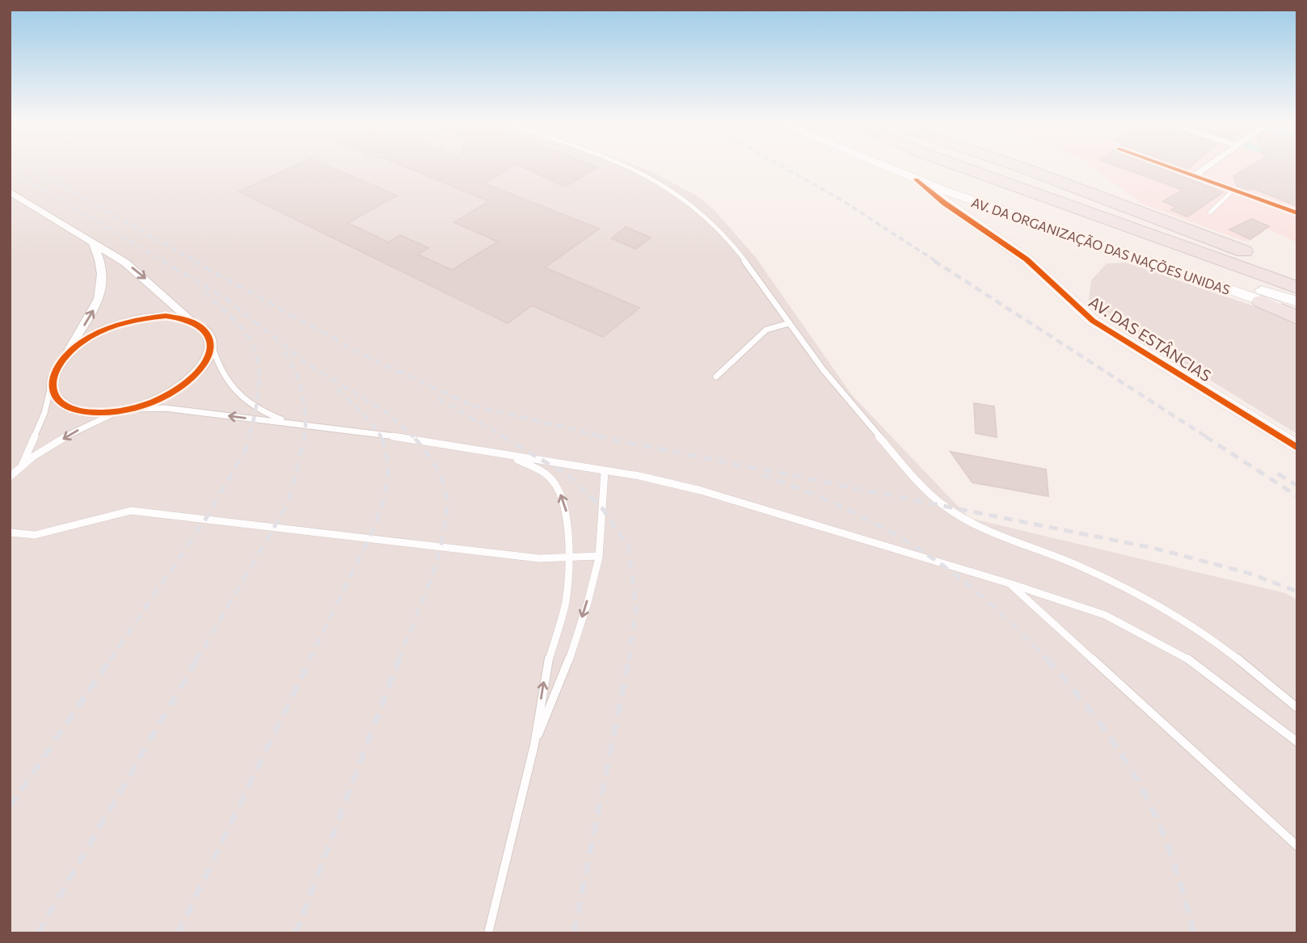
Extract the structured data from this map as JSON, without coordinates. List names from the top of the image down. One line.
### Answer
{"streets":{"main road":["AV. DA ORGANIZAÇÃO DAS NAÇÕES UNIDAS","AV. DAS ESTÂNCIAS"]},"crossings":[["AV. DA ORGANIZAÇÃO DAS NAÇÕES UNIDAS","AV. DAS ESTÂNCIAS"]]}
